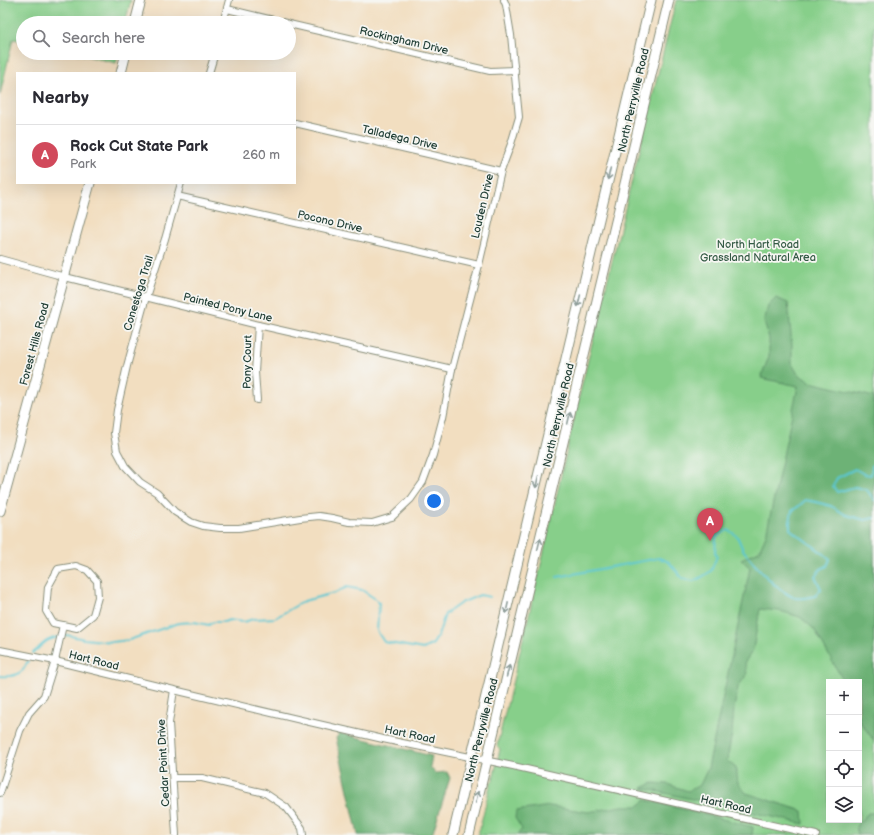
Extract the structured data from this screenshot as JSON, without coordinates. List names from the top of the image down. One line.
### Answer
{"streets":{"main road":["North Perryville Road","Forest Hills Road"],"street":["Rockingham Drive","Talladega Drive","Louden Drive","Pocono Drive","Conestoga Trail","Painted Pony Lane","Pony Court","Hart Road","Cedar Point Drive"]},"crossings":[["Rockingham Drive","Louden Drive"],["North Perryville Road","Hart Road"],["Talladega Drive","Louden Drive"],["Louden Drive","Pocono Drive"],["Louden Drive","Conestoga Trail"],["Louden Drive","Painted Pony Lane"],["Pocono Drive","Conestoga Trail"],["Conestoga Trail","Painted Pony Lane"],["Painted Pony Lane","Forest Hills Road"],["Painted Pony Lane","Pony Court"],["Hart Road","Cedar Point Drive"]],"parks":["North Hart Road Grassland Natural Area"],"page":{"search":"Search here","heading":"Nearby","list":[{"mark":"A","name":"Rock Cut State Park","note":"Park","value":"260 m"}],"pins":"A","map_buttons":["+","−"]}}
